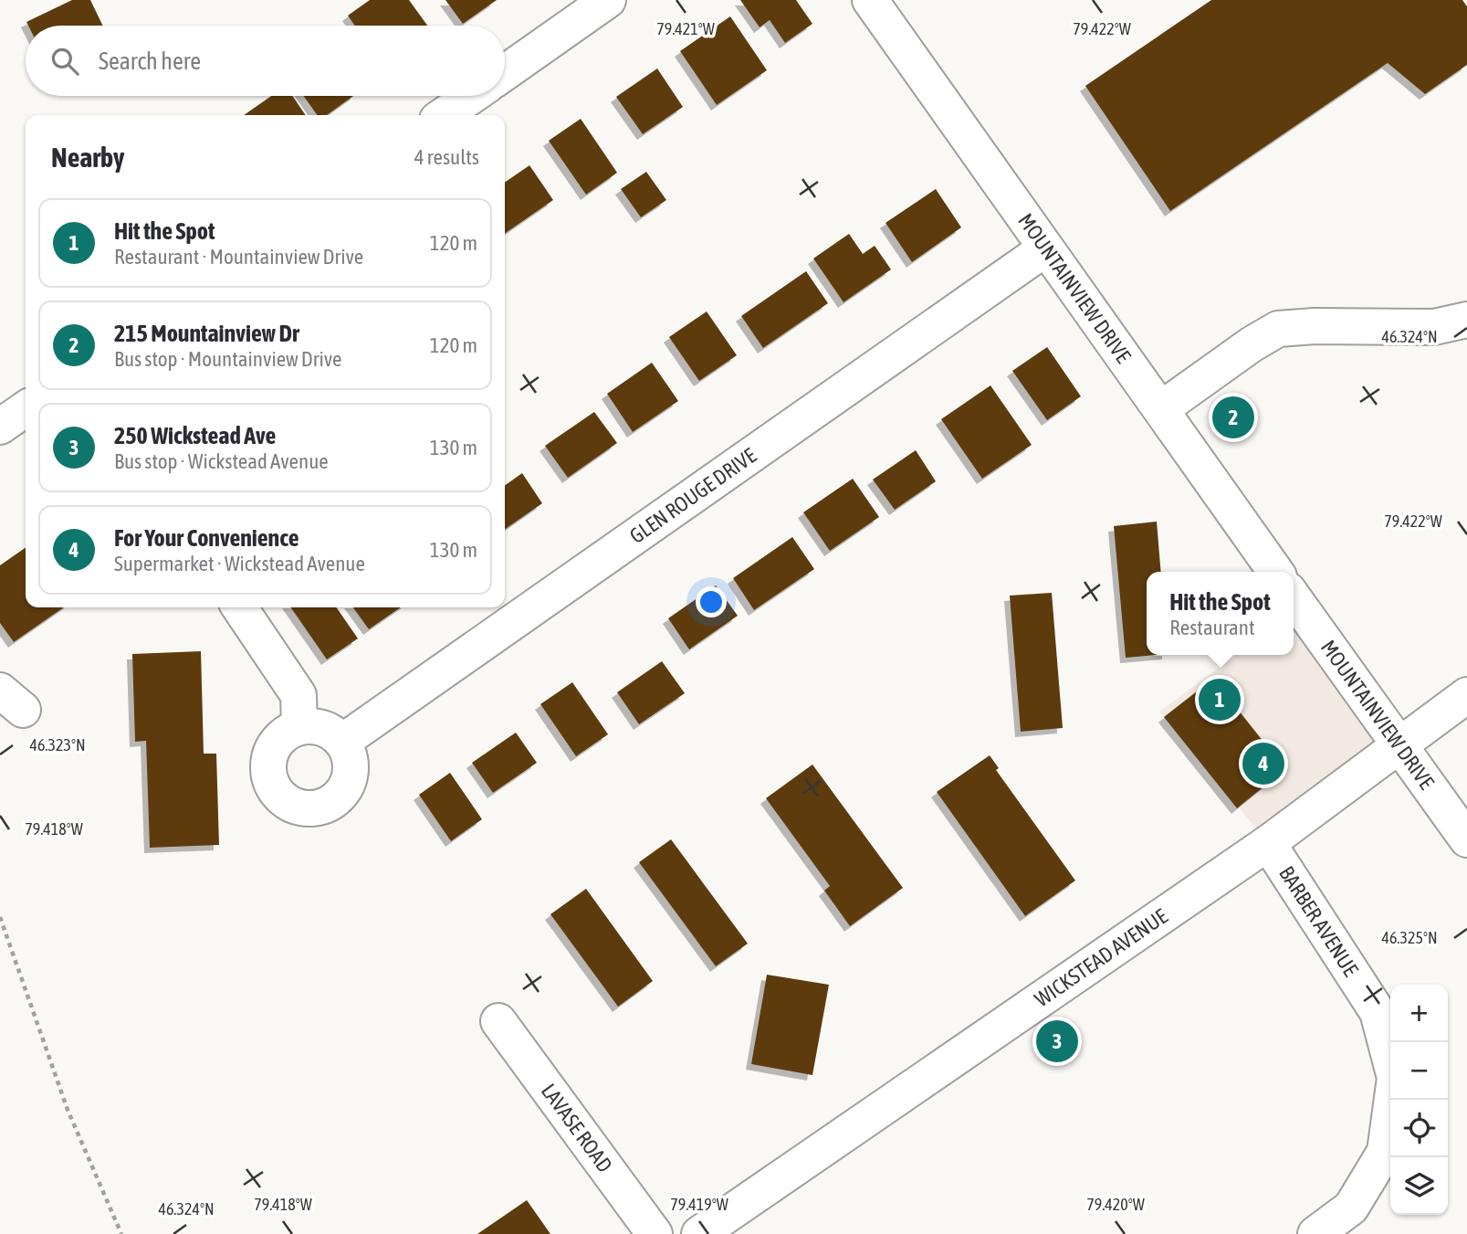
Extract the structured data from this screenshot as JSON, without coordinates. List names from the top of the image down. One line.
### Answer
{"streets":{"street":["MOUNTAINVIEW DRIVE","GLEN ROUGE DRIVE","BARBER AVENUE","WICKSTEAD AVENUE","LAVASE ROAD"]},"crossings":[["MOUNTAINVIEW DRIVE","GLEN ROUGE DRIVE"],["MOUNTAINVIEW DRIVE","WICKSTEAD AVENUE"],["BARBER AVENUE","WICKSTEAD AVENUE"]],"page":{"search":"Search here","heading":["Nearby","4 results"],"list":[{"mark":"1","name":"Hit the Spot","note":"Restaurant · Mountainview Drive","value":"120 m"},{"mark":"2","name":"215 Mountainview Dr","note":"Bus stop · Mountainview Drive","value":"120 m"},{"mark":"3","name":"250 Wickstead Ave","note":"Bus stop · Wickstead Avenue","value":"130 m"},{"mark":"4","name":"For Your Convenience","note":"Supermarket · Wickstead Avenue","value":"130 m"}],"pins":["2","1","4","3"],"popup":["Hit the Spot","Restaurant"],"map_buttons":["+","−"]},"coordinates":["79.421°W","79.422°W","46.324°N","46.323°N","79.418°W","46.325°N","79.419°W","79.420°W"]}
